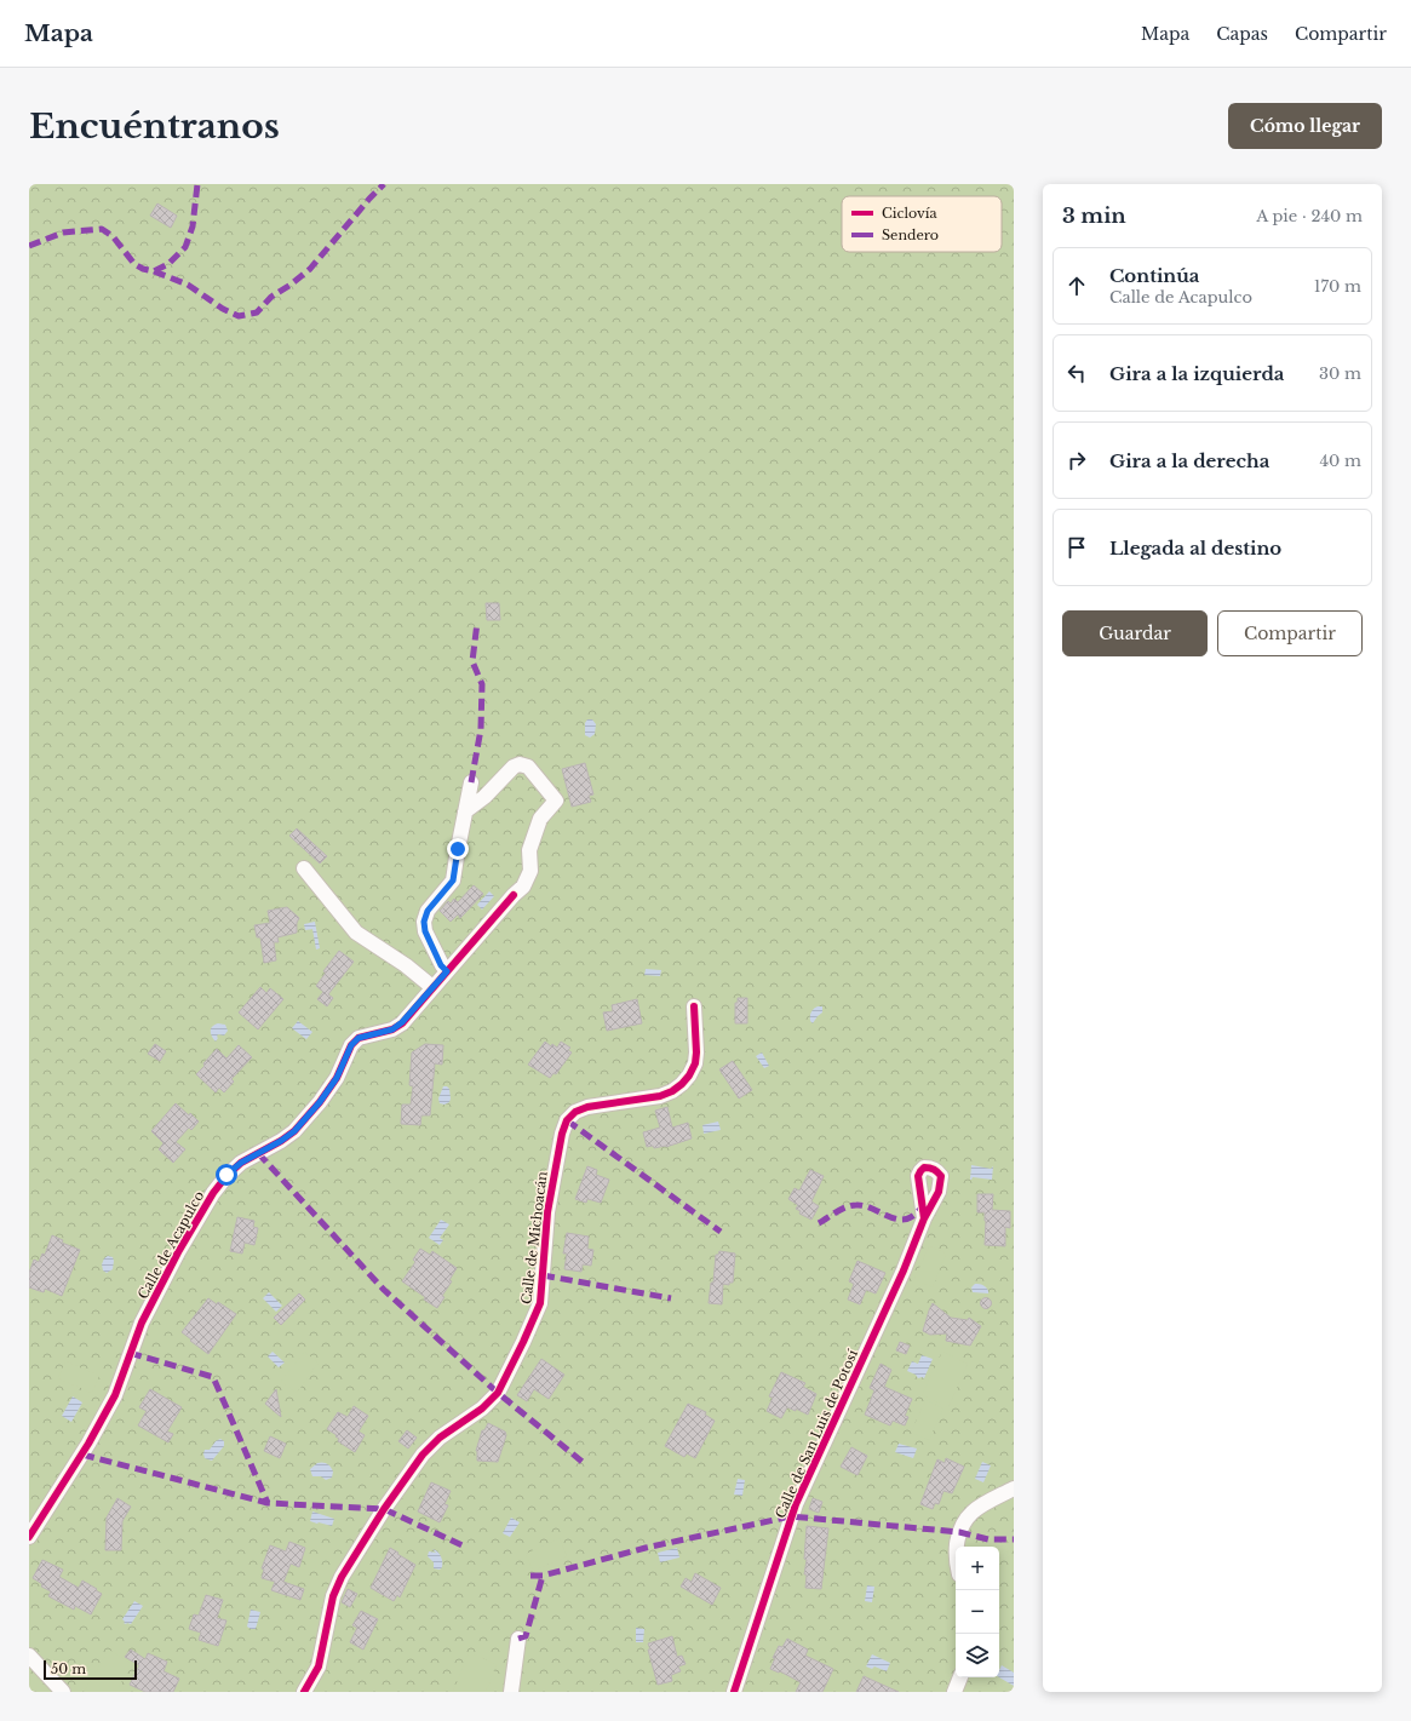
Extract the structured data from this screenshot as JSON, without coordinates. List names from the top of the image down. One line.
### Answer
{"streets":{"street":["Calle de Michoacán","Calle de Acapulco","Calle de San Luis de Potosí"]},"legend":["Ciclovía","Sendero"],"scale_bar":"50 m","page":{"header":"Mapa","nav":["Mapa","Capas","Compartir"],"buttons":["Cómo llegar",["Guardar","Compartir"]],"title":"Encuéntranos","heading":["3 min","A pie · 240 m"],"list":[["Continúa","Calle de Acapulco","170 m"],["Gira a la izquierda","30 m"],["Gira a la derecha","40 m"],"Llegada al destino"],"map_buttons":["+","−"],"scale":"50 m"}}
